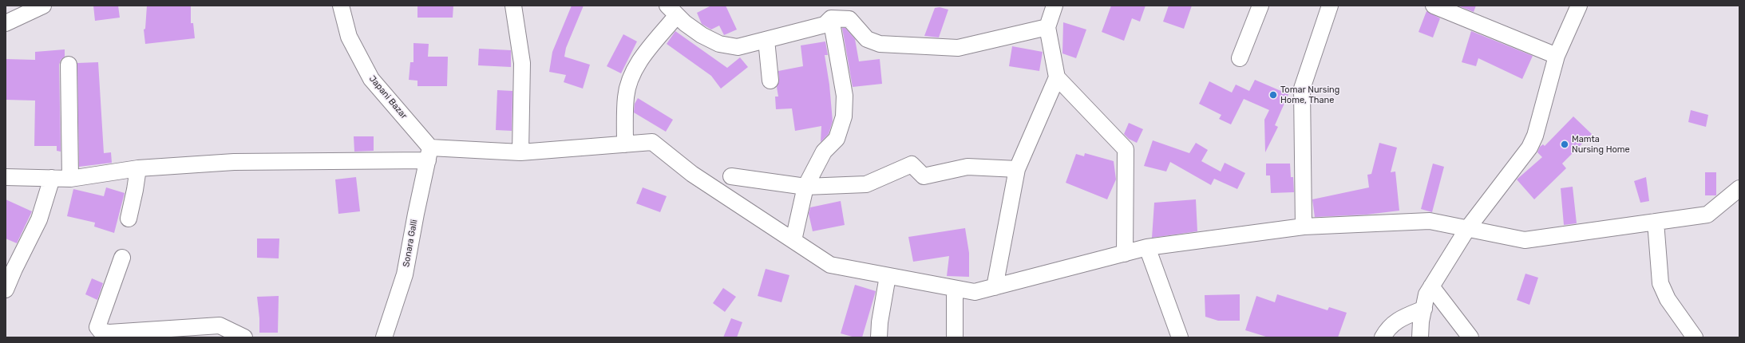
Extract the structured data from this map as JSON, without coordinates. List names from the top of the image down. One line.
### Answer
{"streets":{"street":["Japani Bazar","Sonara Galli"]},"crossings":[["Japani Bazar","Sonara Galli"]],"places":["Tomar Nursing Home, Thane","Mamta Nursing Home"]}
